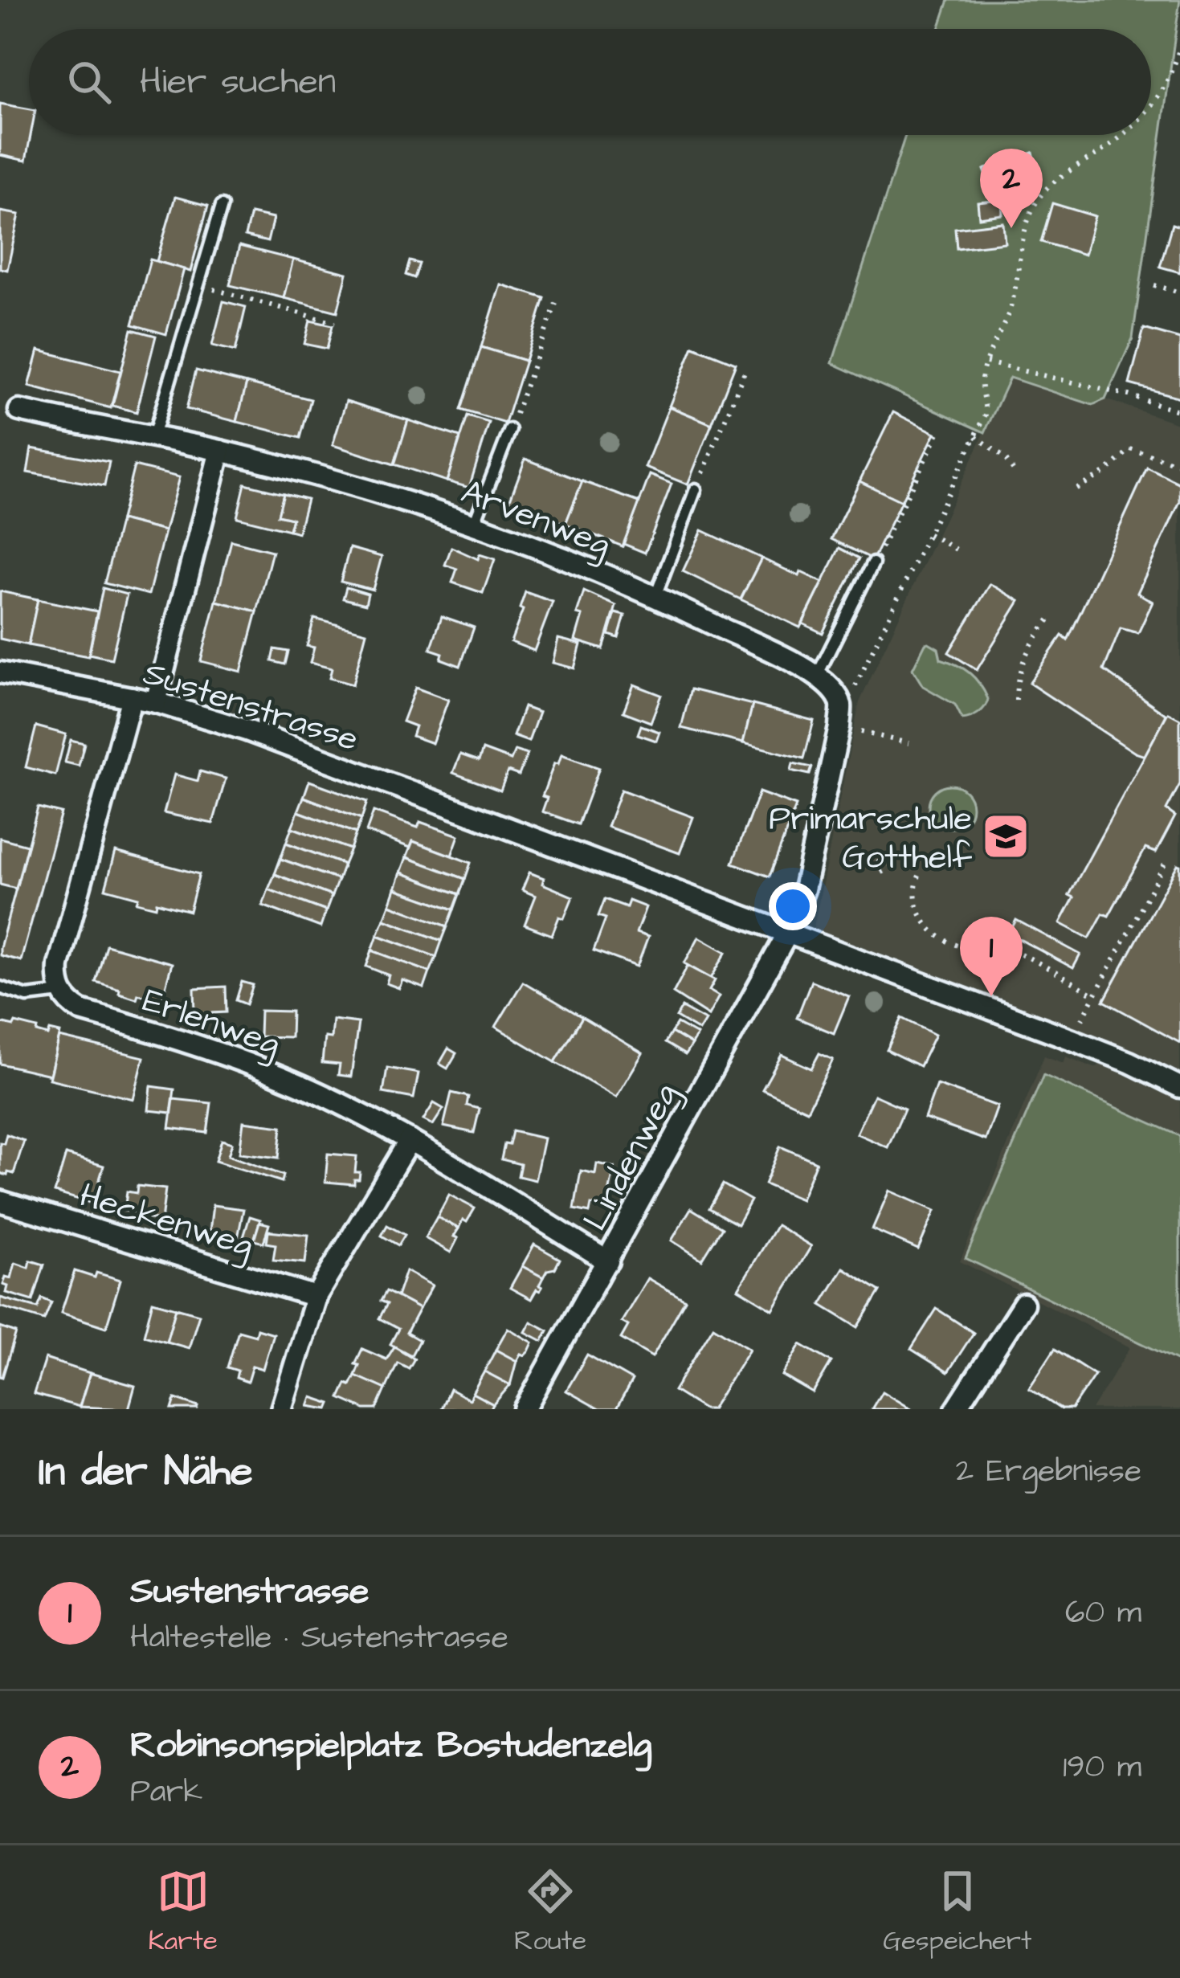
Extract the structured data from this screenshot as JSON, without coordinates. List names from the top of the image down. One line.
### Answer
{"streets":{"street":["Arvenweg","Sustenstrasse","Erlenweg","Lindenweg","Heckenweg"]},"crossings":[["Sustenstrasse","Lindenweg"],["Erlenweg","Lindenweg"]],"places":{"school or university":["Primarschule Gotthelf"]},"page":{"search":"Hier suchen","pins":["2","1"],"heading":["In der Nähe","2 Ergebnisse"],"list":[{"mark":"1","name":"Sustenstrasse","note":"Haltestelle · Sustenstrasse","value":"60 m"},{"mark":"2","name":"Robinsonspielplatz Bostudenzelg","note":"Park","value":"190 m"}],"nav":["Karte","Route","Gespeichert"]}}
